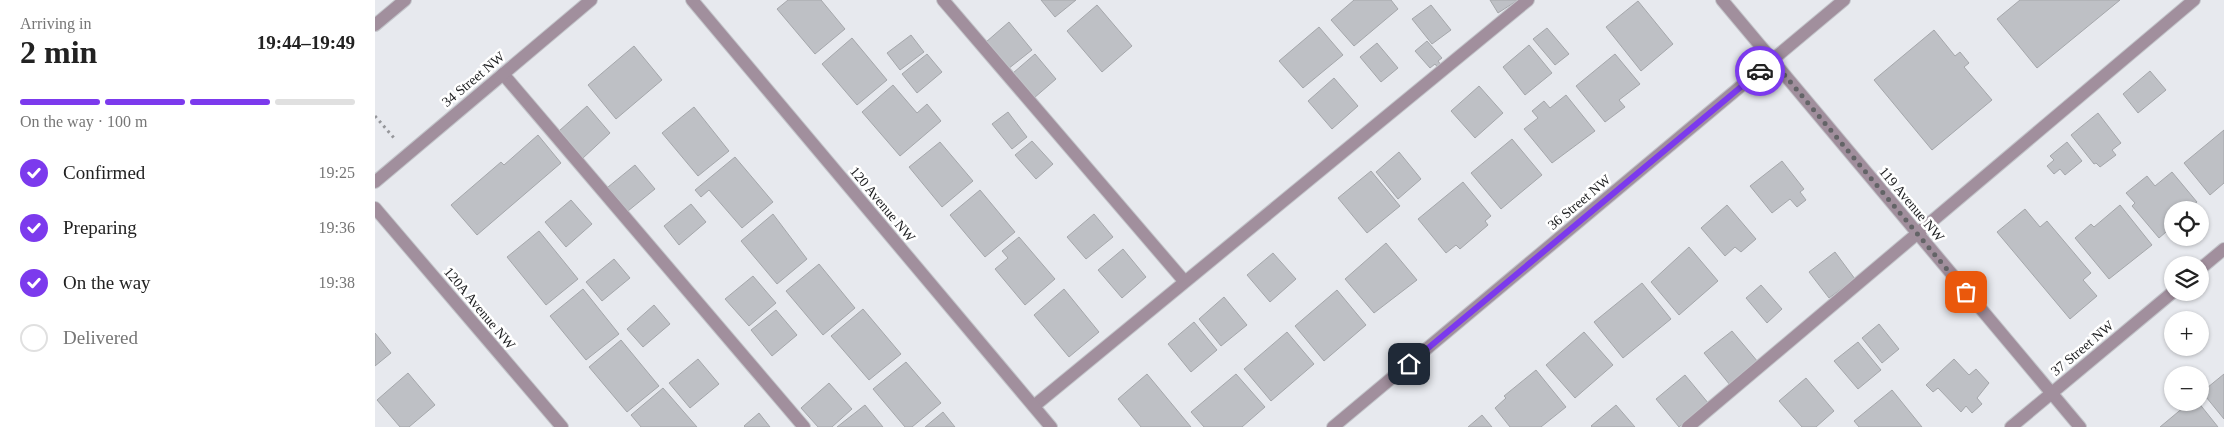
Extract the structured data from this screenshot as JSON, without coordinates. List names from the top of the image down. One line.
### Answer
{"streets":{"street":["34 Street NW","36 Street NW","120 Avenue NW","119 Avenue NW","120A Avenue NW","37 Street NW"]},"crossings":[["36 Street NW","119 Avenue NW"],["119 Avenue NW","37 Street NW"]],"page":{"heading":["2 min","Arriving in","19:44–19:49"],"bar":"On the way · 100 m","list":[["Confirmed","19:25"],["Preparing","19:36"],["On the way","19:38"],"Delivered"],"map_buttons":["+","−"]}}
